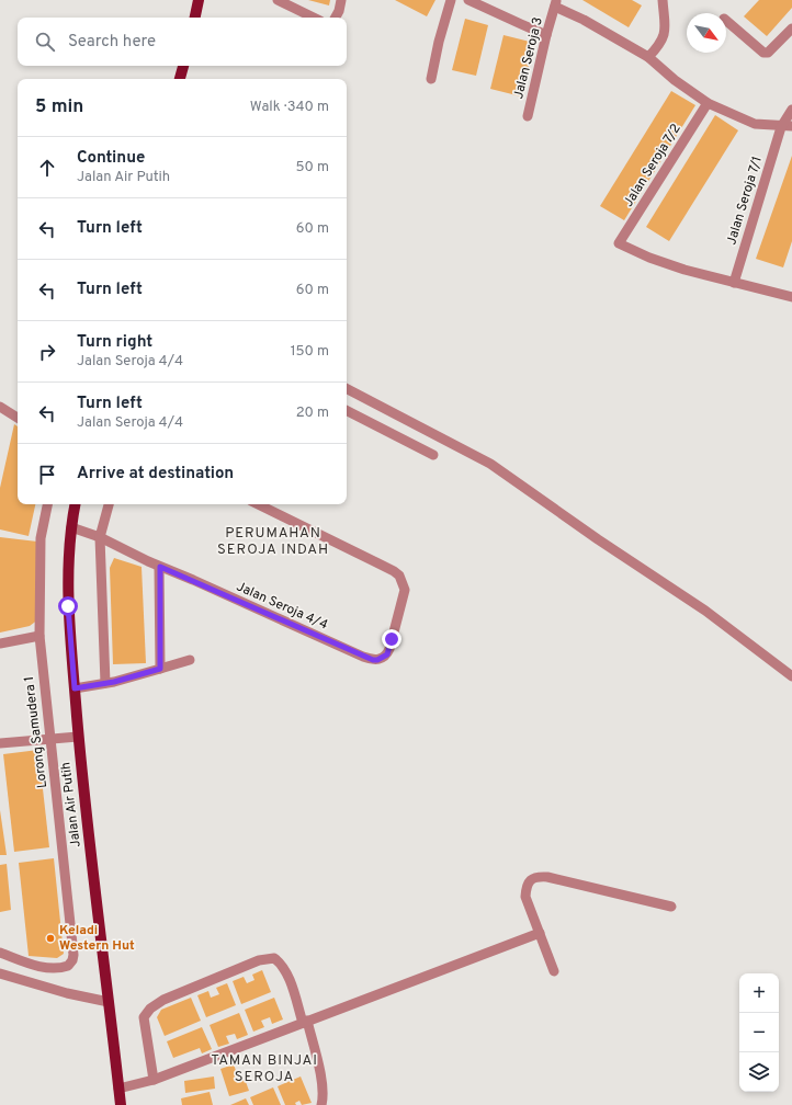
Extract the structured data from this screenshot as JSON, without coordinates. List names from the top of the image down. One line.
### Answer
{"streets":{"main road":["Jalan Air Putih"],"street":["Jalan Seroja 3","Jalan Seroja 7/2","Jalan Seroja 7/1","Jalan Seroja 4/4","Lorong Samudera 1"]},"crossings":[["Jalan Seroja 7/2","Jalan Seroja 7/1"],["Jalan Seroja 4/4","Jalan Air Putih"]],"districts":["PERUMAHAN SEROJA INDAH","TAMAN BINJAI SEROJA"],"places":["Keladi Western Hut"],"north":"bottom right","page":{"search":"Search here","heading":["5 min","Walk · 340 m"],"list":[["Continue","Jalan Air Putih","50 m"],["Turn left","60 m"],["Turn left","60 m"],["Turn right","Jalan Seroja 4/4","150 m"],["Turn left","Jalan Seroja 4/4","20 m"],"Arrive at destination"],"map_buttons":["+","−"]}}
